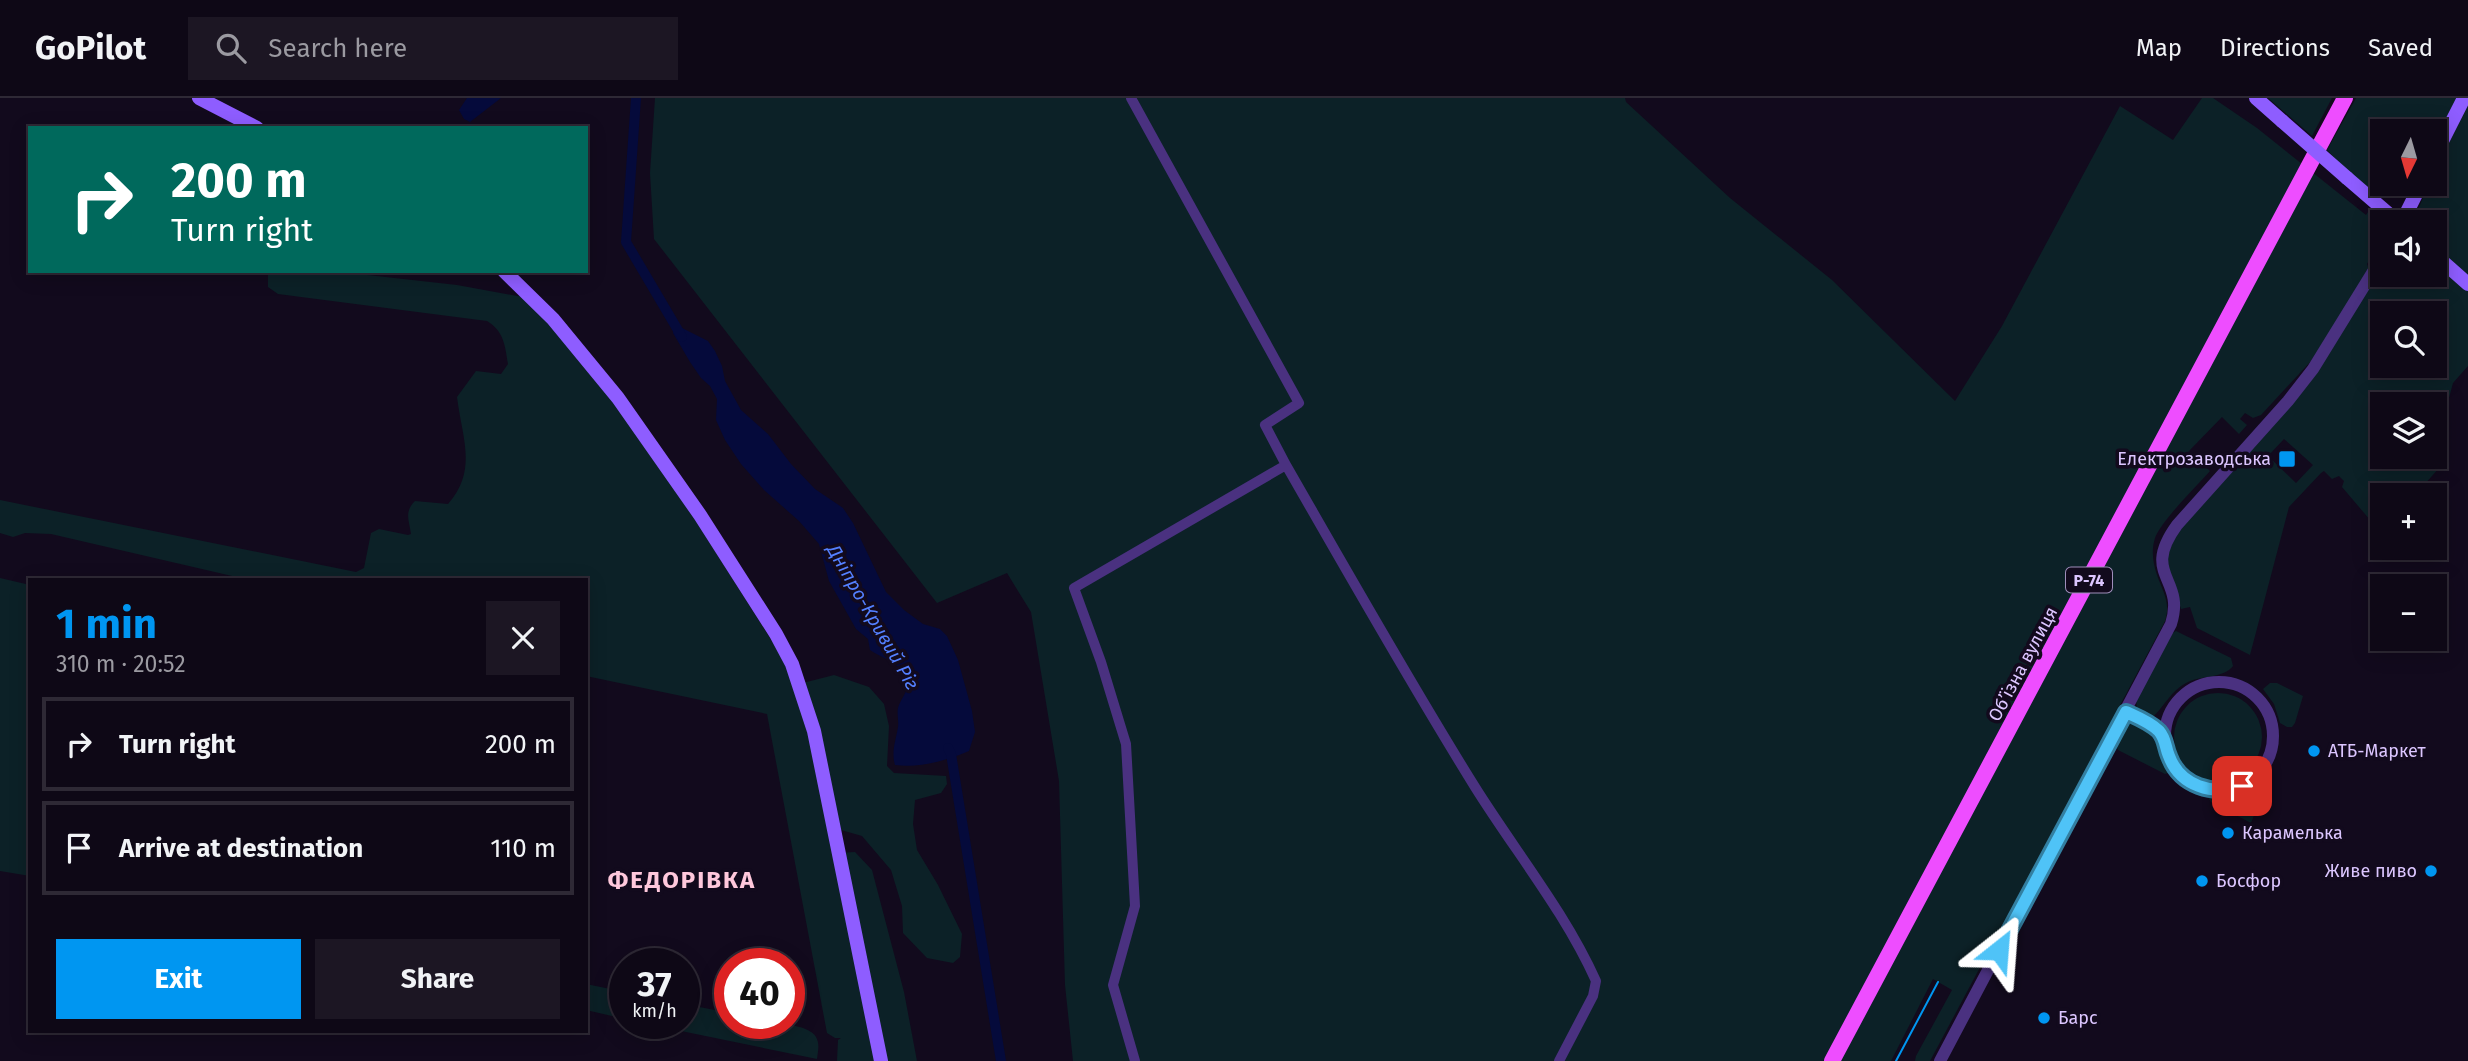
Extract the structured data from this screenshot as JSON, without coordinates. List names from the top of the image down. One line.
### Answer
{"streets":{"main road":["Р-74","Обʼїзна вулиця"]},"districts":["ФЕДОРІВКА"],"water":["Дніпро-Кривий Ріг"],"places":{"transit":["Електрозаводська"],"other":["АТБ-Маркет","Карамелька","Живе пиво","Босфор","Барс"]},"north":"bottom","page":{"header":"GoPilot","search":"Search here","nav":["Map","Directions","Saved"],"map_buttons":["+","−"],"turn":["200 m","Turn right"],"heading":["1 min","310 m · 20:52"],"list":[{"name":"Turn right","value":"200 m"},{"name":"Arrive at destination","value":"110 m"}],"buttons":["Exit","Share"],"speed":"37 km/h","limit":"40"}}
